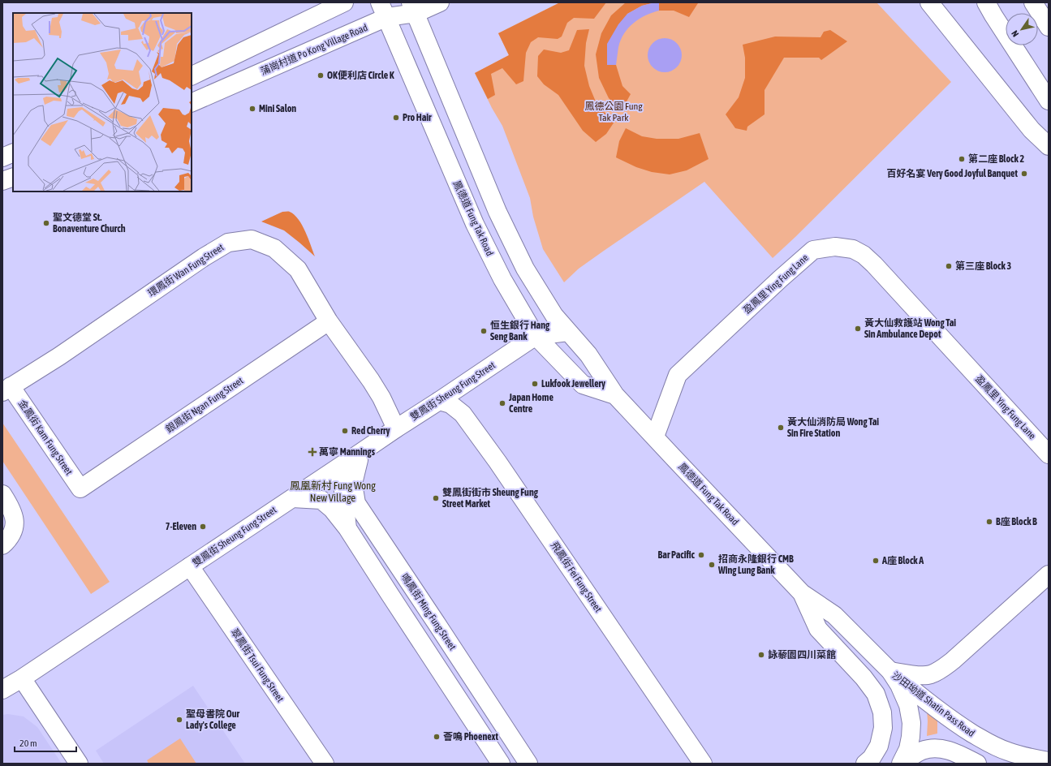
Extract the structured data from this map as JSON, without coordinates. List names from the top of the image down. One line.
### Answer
{"streets":{"main road":["蒲崗村道 Po Kong Village Road","鳳德道 Fung Tak Road","環鳳街 Wan Fung Street","盈鳳里 Ying Fung Lane","雙鳳街 Sheung Fung Street","銀鳳街 Ngan Fung Street","金鳳街 Kam Fung Street","飛鳳街 Fei Fung Street","鳴鳳街 Ming Fung Street","翠鳳街 Tsui Fung Street","沙田坳道 Shatin Pass Road"]},"crossings":[["蒲崗村道 Po Kong Village Road","鳳德道 Fung Tak Road"],["鳳德道 Fung Tak Road","盈鳳里 Ying Fung Lane"],["鳳德道 Fung Tak Road","雙鳳街 Sheung Fung Street"],["鳳德道 Fung Tak Road","沙田坳道 Shatin Pass Road"],["環鳳街 Wan Fung Street","雙鳳街 Sheung Fung Street"],["環鳳街 Wan Fung Street","銀鳳街 Ngan Fung Street"],["環鳳街 Wan Fung Street","金鳳街 Kam Fung Street"],["雙鳳街 Sheung Fung Street","飛鳳街 Fei Fung Street"],["雙鳳街 Sheung Fung Street","鳴鳳街 Ming Fung Street"],["雙鳳街 Sheung Fung Street","翠鳳街 Tsui Fung Street"],["銀鳳街 Ngan Fung Street","金鳳街 Kam Fung Street"]],"districts":["鳳凰新村 Fung Wong New Village"],"parks":["鳳德公園 Fung Tak Park"],"places":{"other":["OK便利店 Circle K","Mini Salon","Pro Hair","第二座 Block 2","百好名宴 Very Good Joyful Banquet","聖文德堂 St. Bonaventure Church","第三座 Block 3","黃大仙救護站 Wong Tai Sin Ambulance Depot","恒生銀行 Hang Seng Bank","Lukfook Jewellery","Japan Home Centre","黃大仙消防局 Wong Tai Sin Fire Station","Red Cherry","雙鳳街街市 Sheung Fung Street Market","B座 Block B","7-Eleven","Bar Pacific","A座 Block A","招商永隆銀行 CMB Wing Lung Bank","詠藜園四川菜館","聖母書院 Our Lady's College","薈鳴 Phoenext"],"health":["萬寧 Mannings"]},"scale_bar":"20 m","north":"bottom left"}
